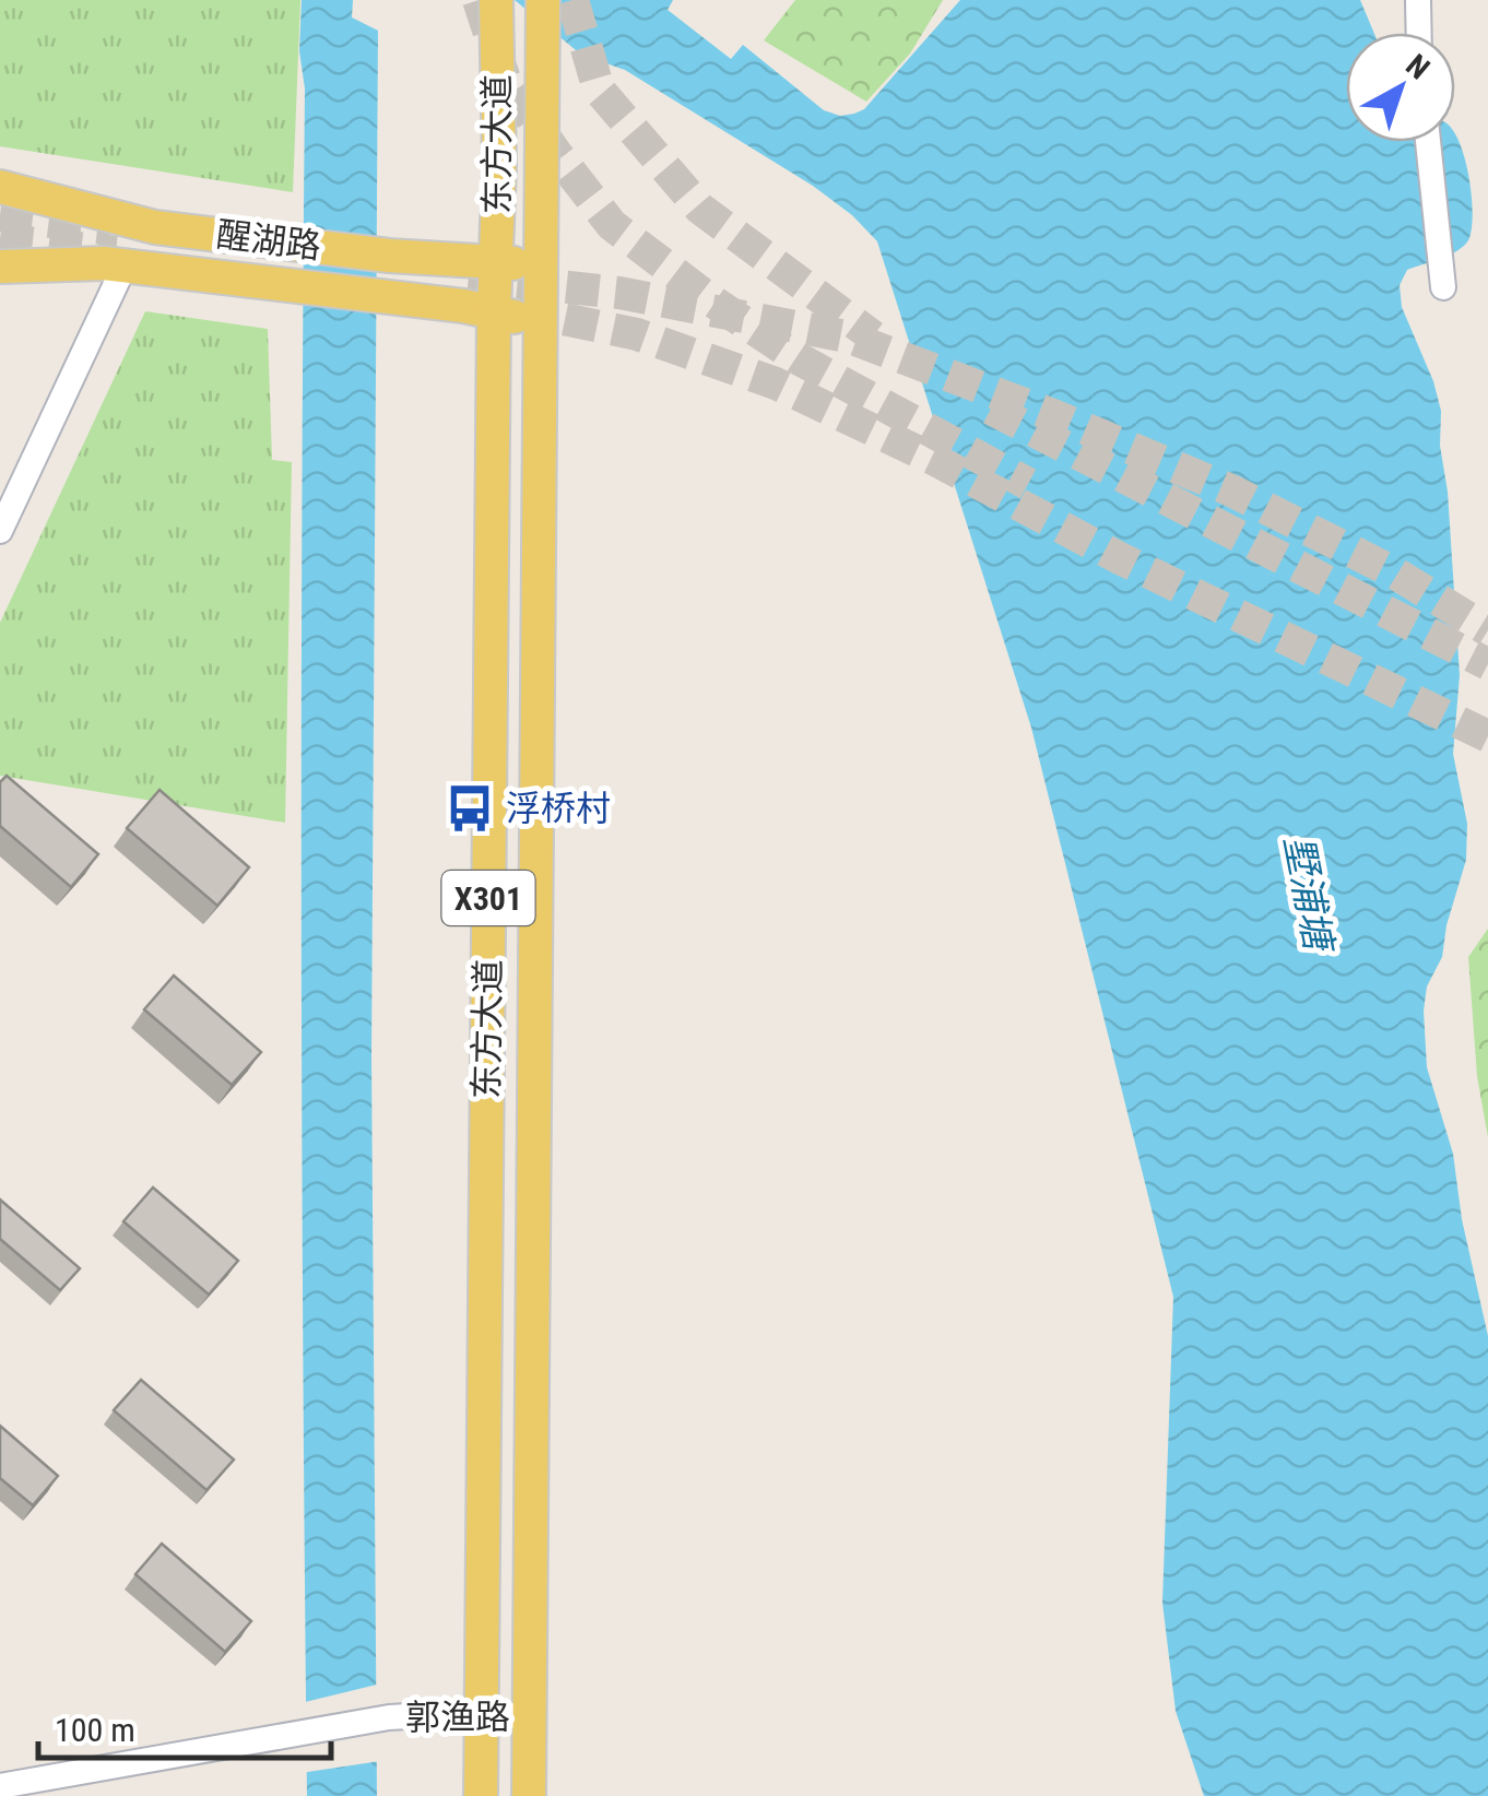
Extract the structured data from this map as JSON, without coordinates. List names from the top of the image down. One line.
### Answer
{"streets":{"main road":["东方大道","醒湖路","X301"],"street":["郭渔路"]},"crossings":[["东方大道","醒湖路"],["东方大道","郭渔路"]],"water":["墅浦塘"],"places":{"bus stop":["浮桥村"]},"scale_bar":"100 m","north":"top right"}
